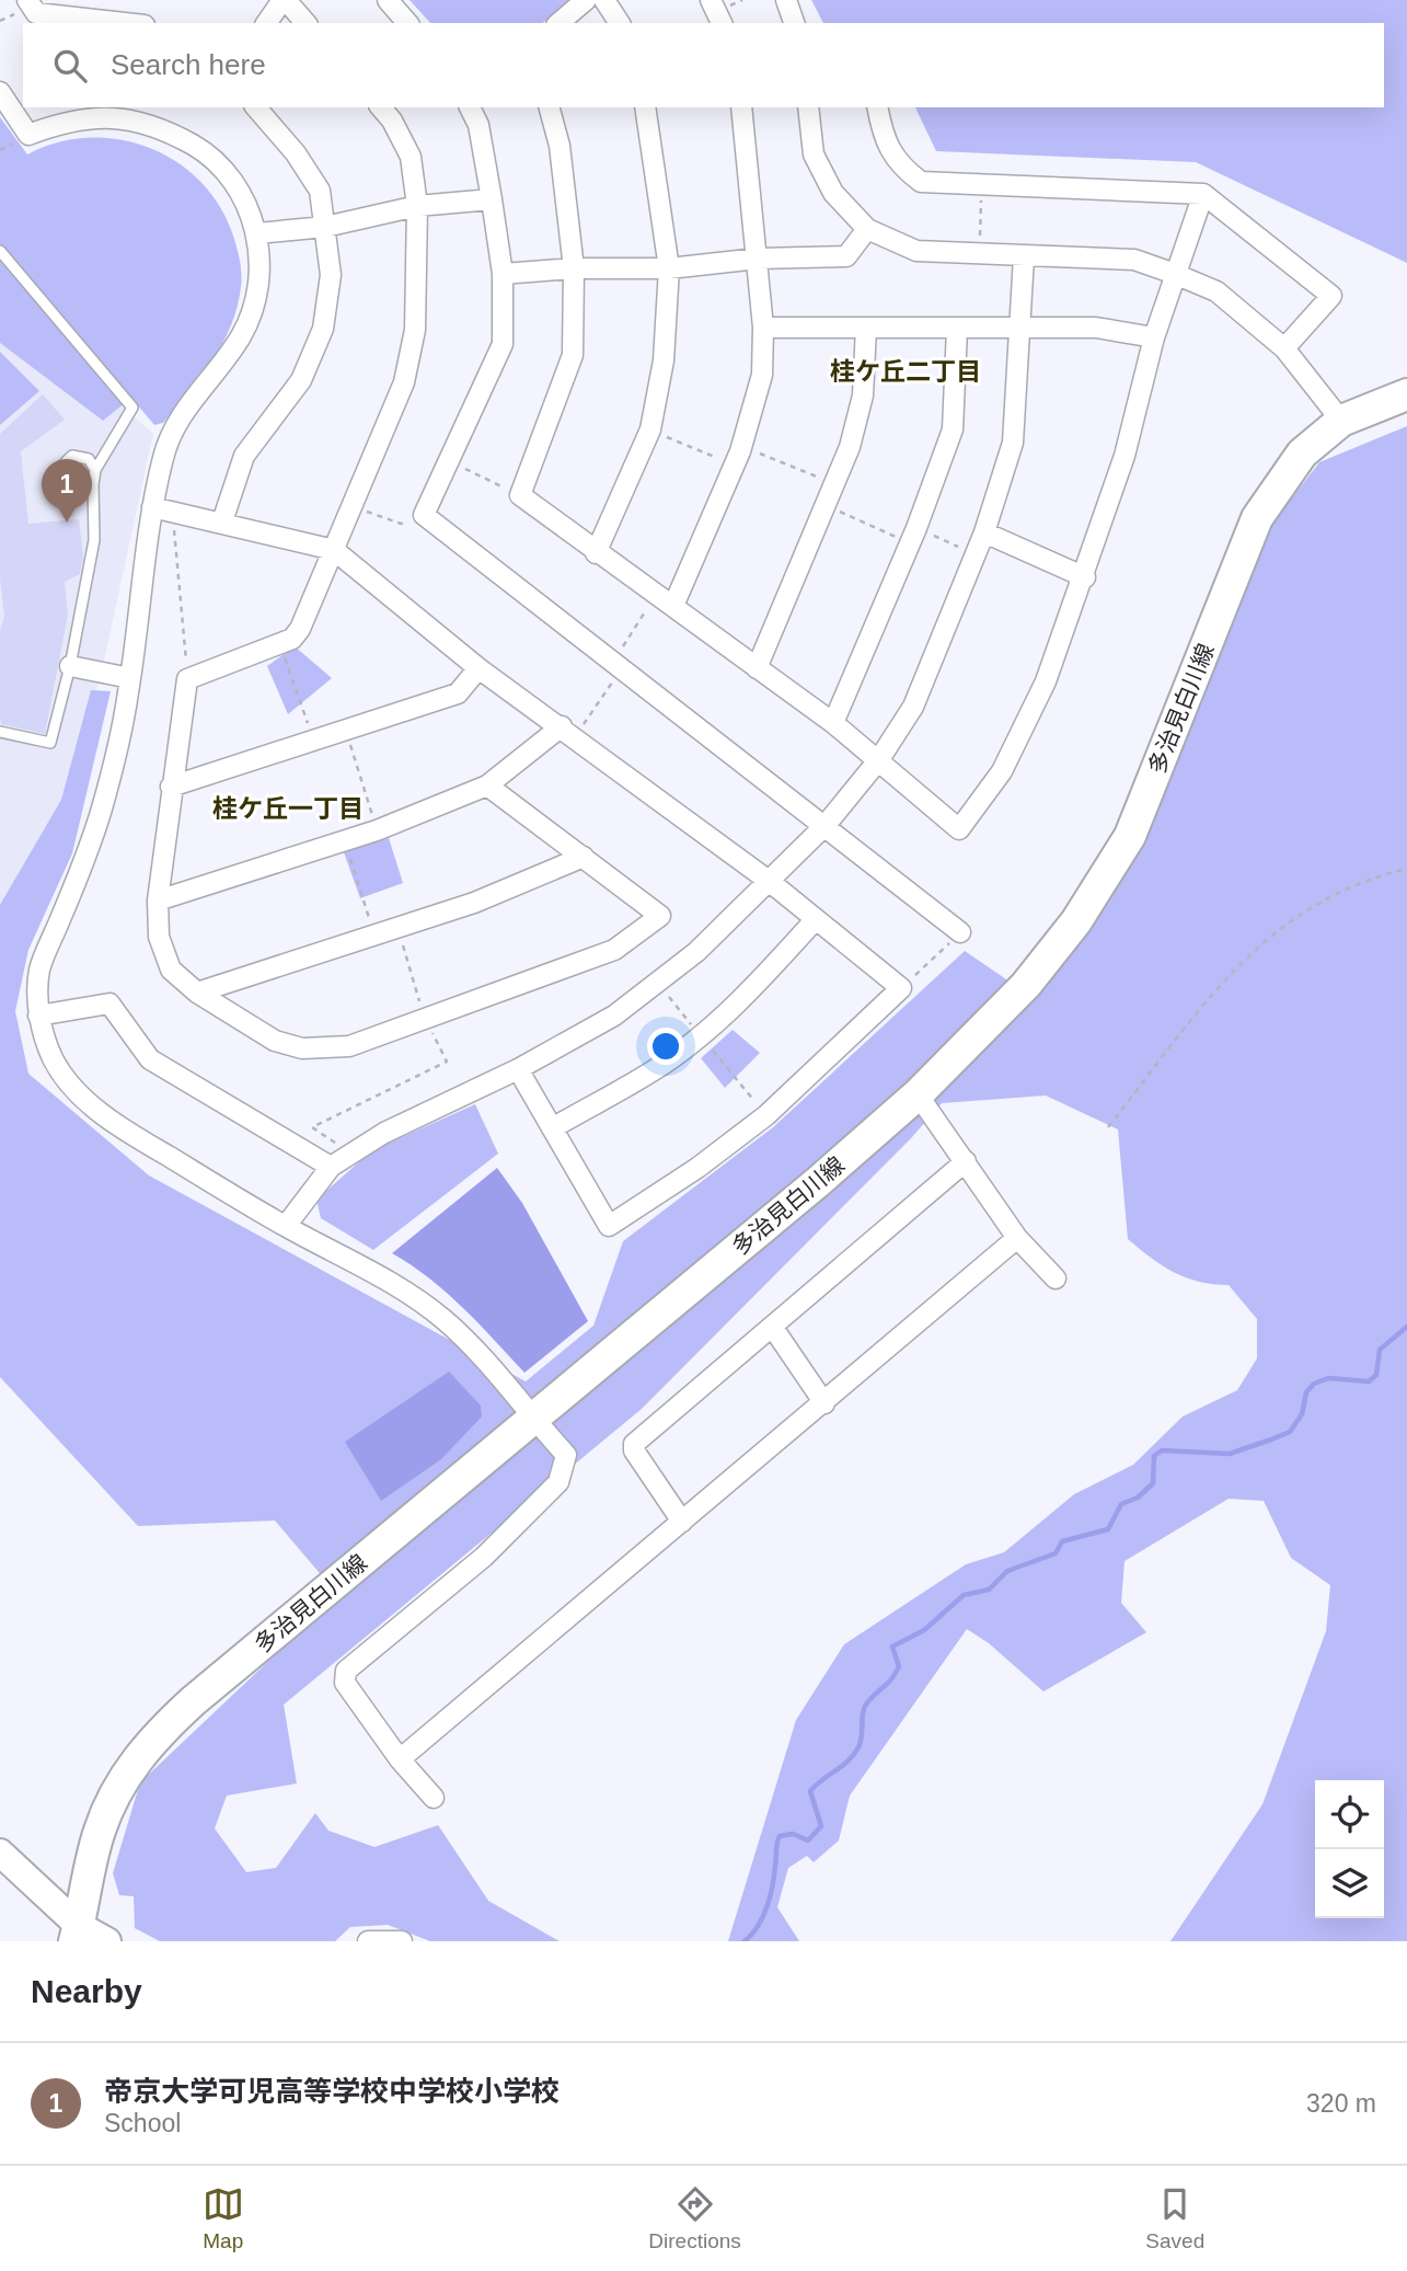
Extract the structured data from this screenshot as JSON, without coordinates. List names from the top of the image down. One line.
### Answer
{"streets":{"main road":["多治見白川線"]},"districts":["桂ケ丘二丁目","桂ケ丘一丁目"],"page":{"search":"Search here","pins":"1","heading":"Nearby","list":[{"mark":"1","name":"帝京大学可児高等学校中学校小学校","note":"School","value":"320 m"}],"nav":["Map","Directions","Saved"]}}
